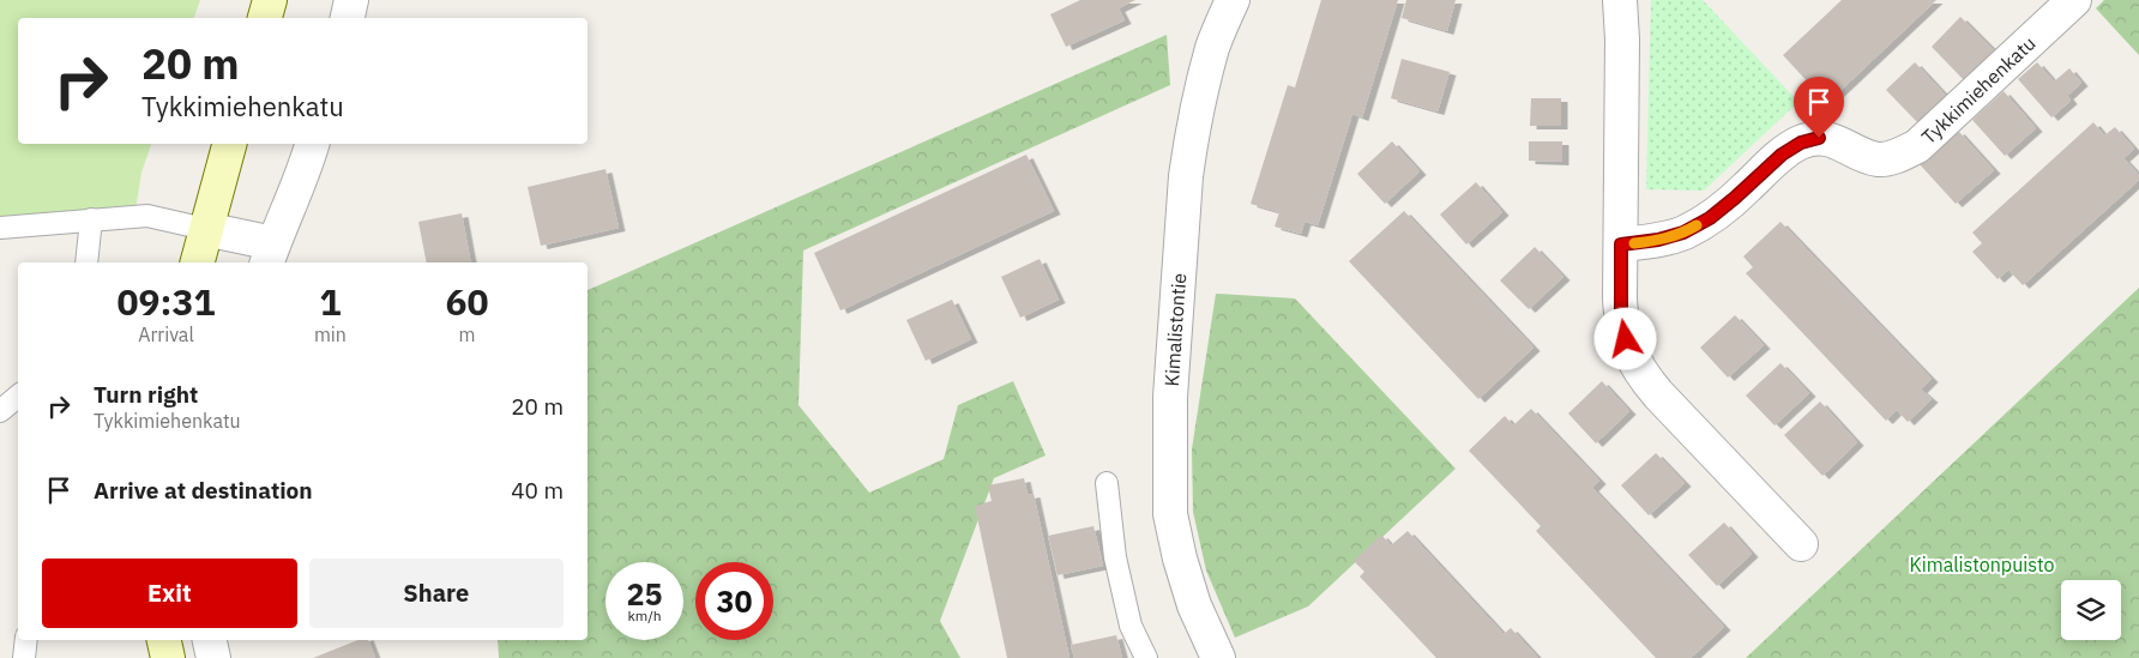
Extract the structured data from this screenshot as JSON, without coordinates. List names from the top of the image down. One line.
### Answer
{"streets":{"street":["Tykkimiehenkatu","Kimalistontie"]},"parks":["Kimalistonpuisto"],"page":{"turn":["20 m","Tykkimiehenkatu"],"eta":["09:31","Arrival","1","min","60","m"],"list":[{"name":"Turn right","note":"Tykkimiehenkatu","value":"20 m"},{"name":"Arrive at destination","value":"40 m"}],"buttons":["Exit","Share"],"speed":"25 km/h","limit":"30"}}
